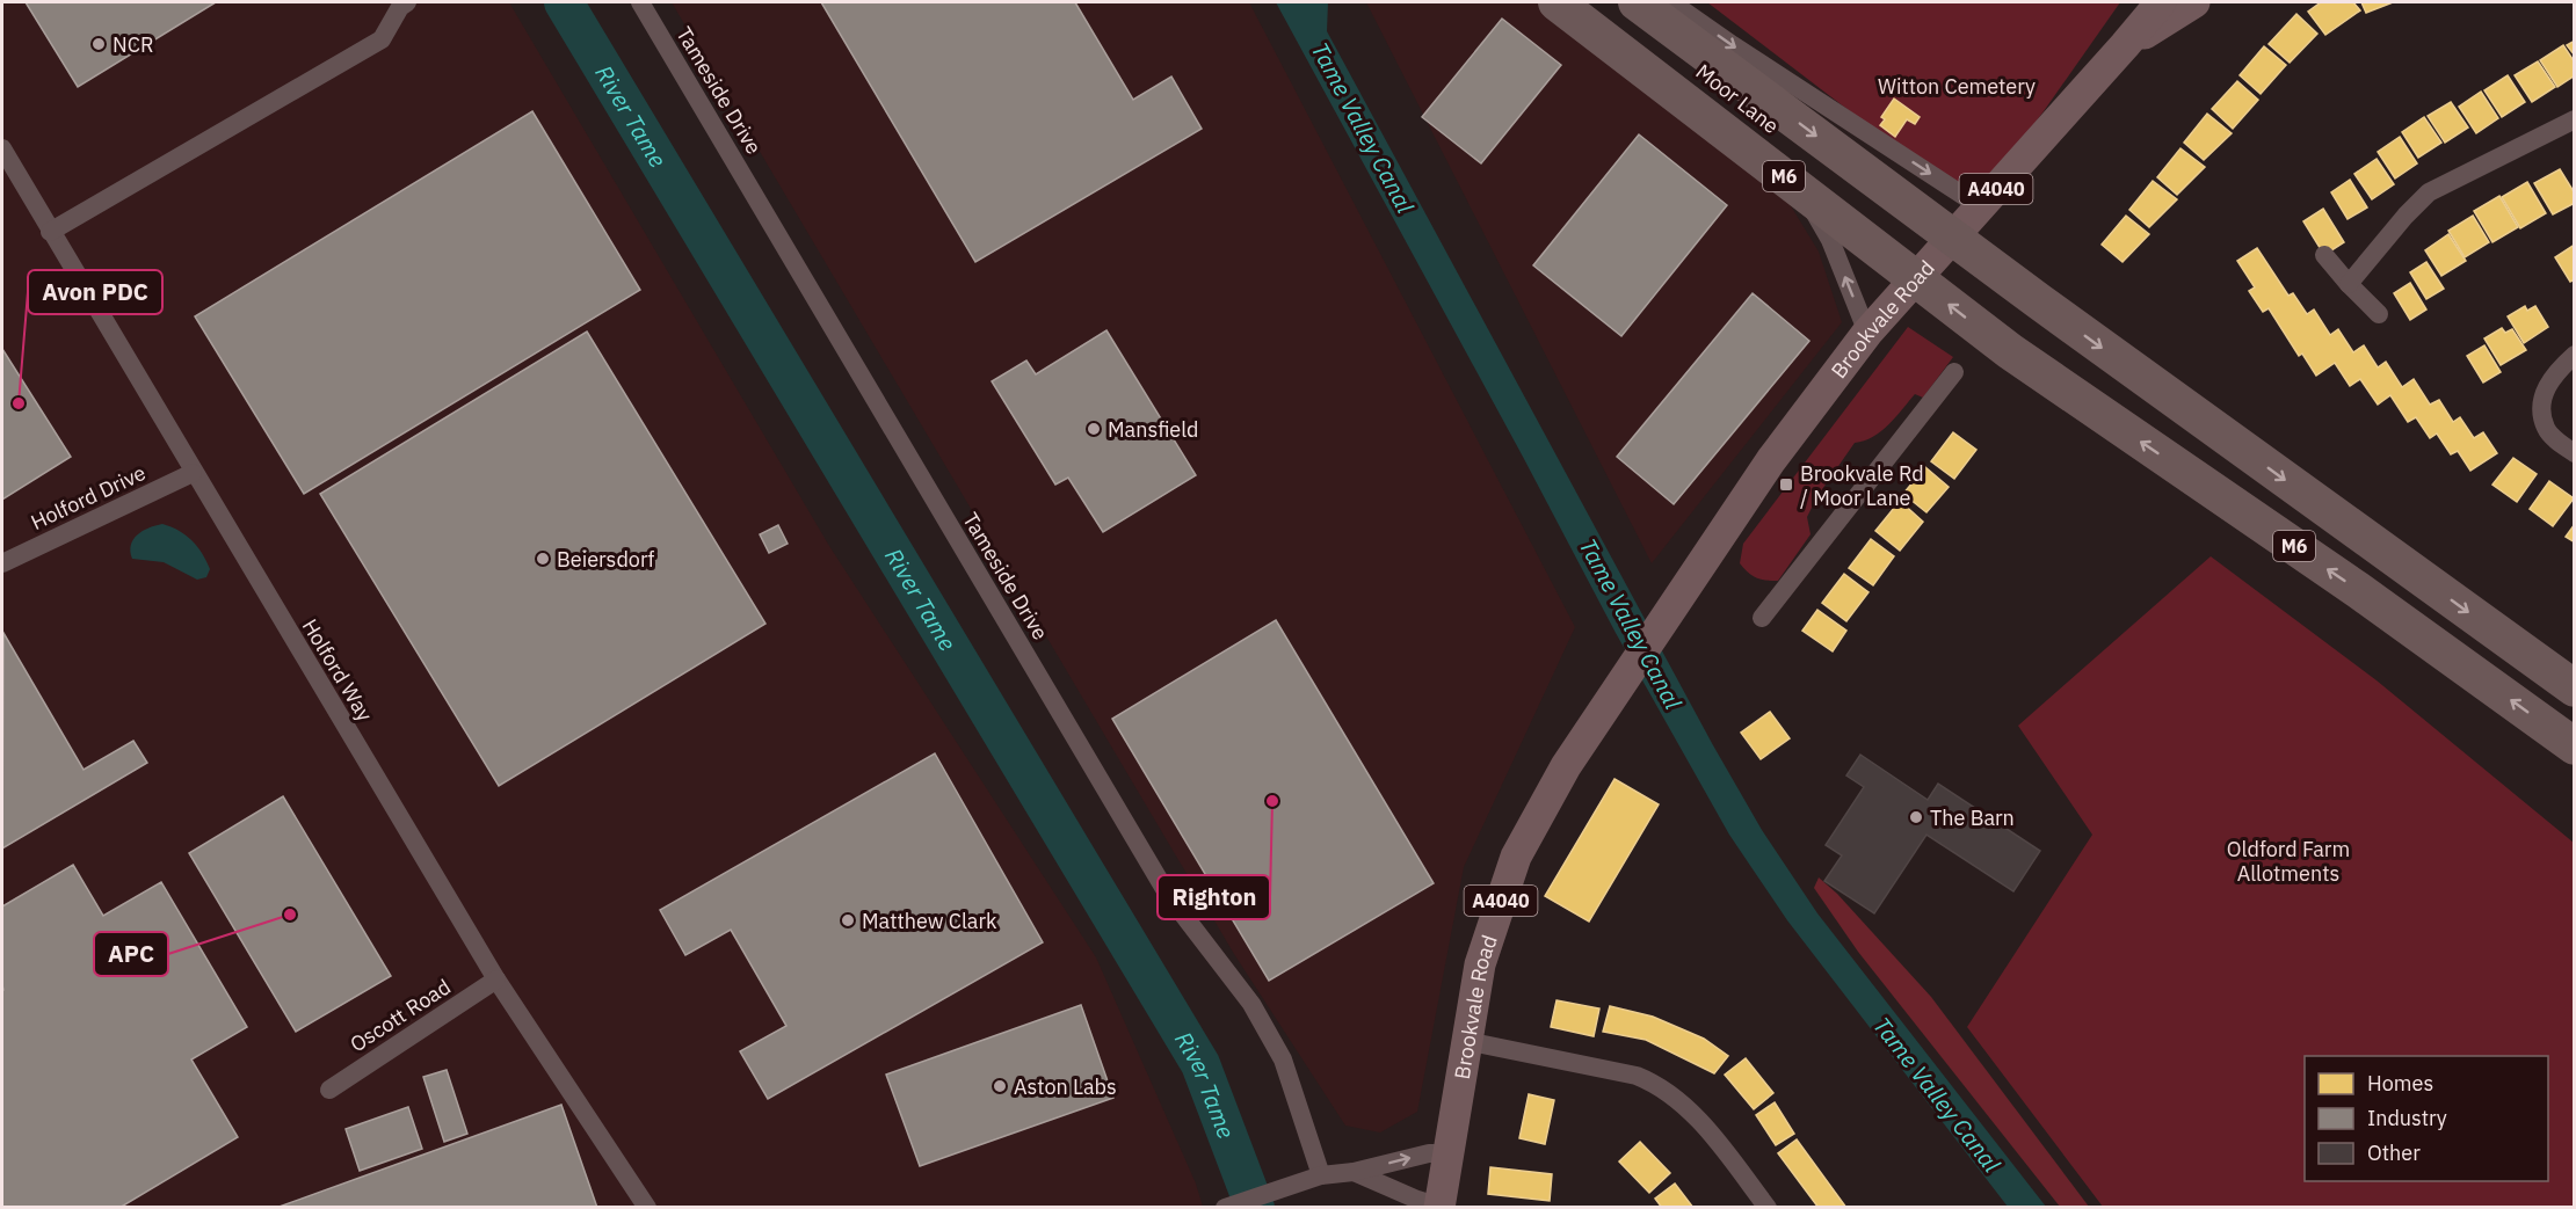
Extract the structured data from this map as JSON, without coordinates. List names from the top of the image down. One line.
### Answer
{"streets":{"highway":["M6"],"main road":["A4040","Brookvale Road"],"street":["Tameside Drive","Moor Lane","Holford Drive","Holford Way","Oscott Road"]},"crossings":[["Moor Lane","Brookvale Road"],["Holford Drive","Holford Way"],["Holford Way","Oscott Road"]],"water":["River Tame","Tame Valley Canal"],"parks":["Witton Cemetery","Oldford Farm Allotments"],"places":{"other":["NCR","Avon PDC","Mansfield","Beiersdorf","Righton","The Barn","APC","Matthew Clark","Aston Labs"],"transit":["Brookvale Rd / Moor Lane"]},"legend":["Homes","Industry","Other"]}
